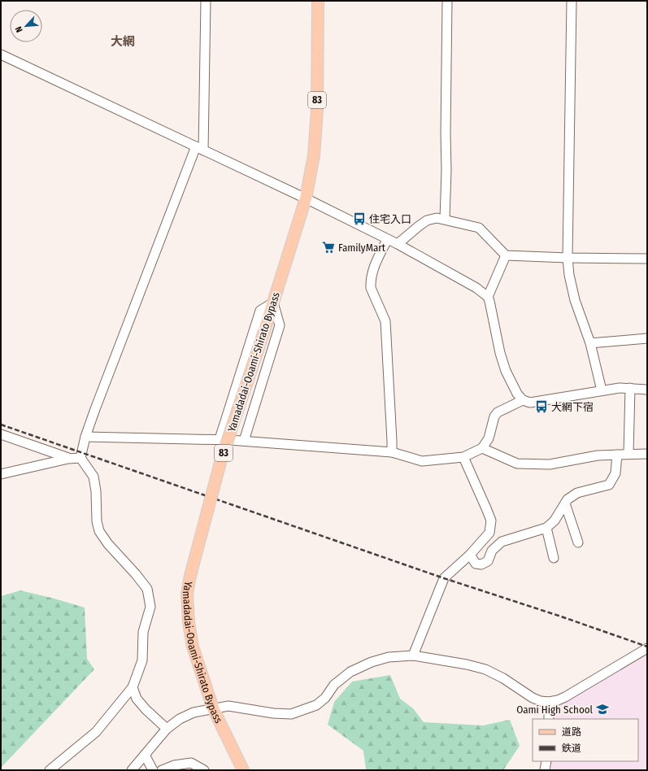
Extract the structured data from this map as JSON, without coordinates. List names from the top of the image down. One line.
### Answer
{"streets":{"main road":["83","Yamadadai-Ooami-Shirato Bypass"]},"districts":["大網"],"places":{"bus stop":["住宅入口","大網下宿"],"supermarket":["FamilyMart"],"school or university":["Oami High School"]},"legend":["道路","鉄道"],"north":"bottom left"}
